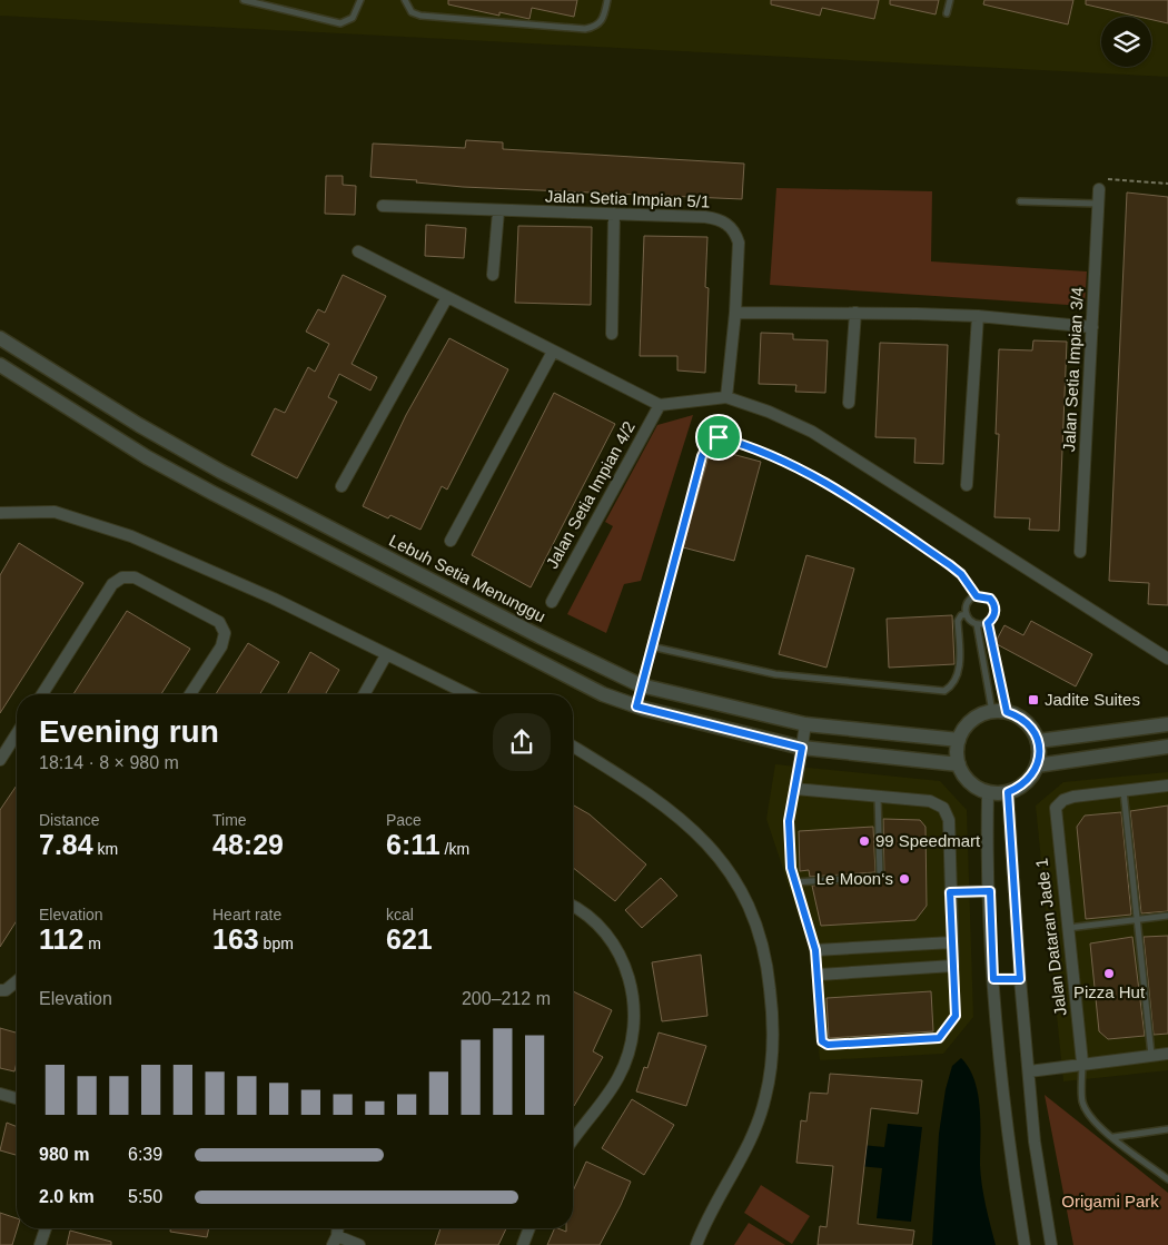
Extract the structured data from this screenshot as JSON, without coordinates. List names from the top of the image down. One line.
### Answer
{"streets":{"street":["Jalan Setia Impian 5/1","Jalan Setia Impian 3/4","Jalan Setia Impian 4/2","Lebuh Setia Menunggu","Jalan Dataran Jade 1"]},"parks":["Origami Park"],"places":{"transit":["Jadite Suites"],"other":["99 Speedmart","Le Moon‘s","Pizza Hut"]},"page":{"heading":["Evening run","18:14 · 8 × 980 m"],"stats":[["Distance","7.84 km"],["Time","48:29"],["Pace","6:11 /km"],["Elevation","112 m"],["Heart rate","163 bpm"],["kcal","621"]],"chart":["Elevation","200–212 m"],"list":[{"name":"980 m","note":"6:39"},{"name":"2.0 km","note":"5:50"}]}}
